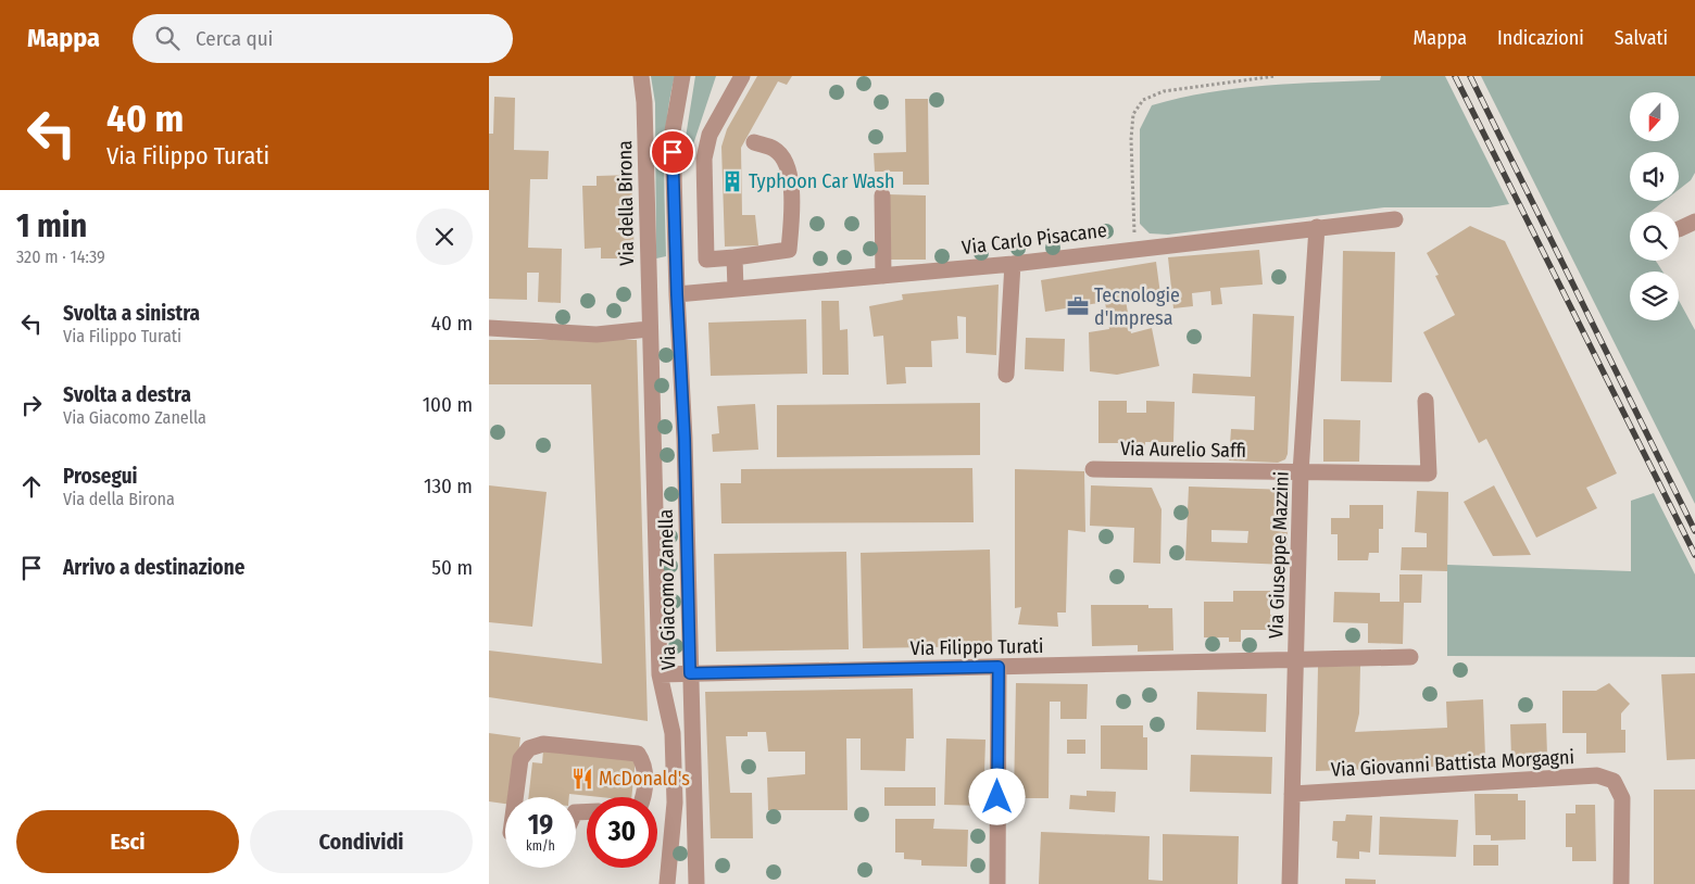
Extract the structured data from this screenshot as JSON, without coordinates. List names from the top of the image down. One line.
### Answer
{"streets":{"street":["Via della Birona","Via Carlo Pisacane","Via Aurelio Saffi","Via Giuseppe Mazzini","Via Giacomo Zanella","Via Filippo Turati","Via Giovanni Battista Morgagni"]},"crossings":[["Via della Birona","Via Giacomo Zanella"],["Via Carlo Pisacane","Via Giuseppe Mazzini"],["Via Carlo Pisacane","Via Giacomo Zanella"],["Via Aurelio Saffi","Via Giuseppe Mazzini"],["Via Giuseppe Mazzini","Via Filippo Turati"],["Via Giuseppe Mazzini","Via Giovanni Battista Morgagni"],["Via Giacomo Zanella","Via Filippo Turati"]],"places":{"building":["Typhoon Car Wash"],"office":["Tecnologie d'Impresa"],"restaurant":["McDonald's"]},"north":"bottom","page":{"header":"Mappa","search":"Cerca qui","nav":["Mappa","Indicazioni","Salvati"],"turn":["40 m","Via Filippo Turati"],"heading":["1 min","320 m · 14:39"],"list":[{"name":"Svolta a sinistra","note":"Via Filippo Turati","value":"40 m"},{"name":"Svolta a destra","note":"Via Giacomo Zanella","value":"100 m"},{"name":"Prosegui","note":"Via della Birona","value":"130 m"},{"name":"Arrivo a destinazione","value":"50 m"}],"speed":"19 km/h","limit":"30","buttons":["Esci","Condividi"]}}
